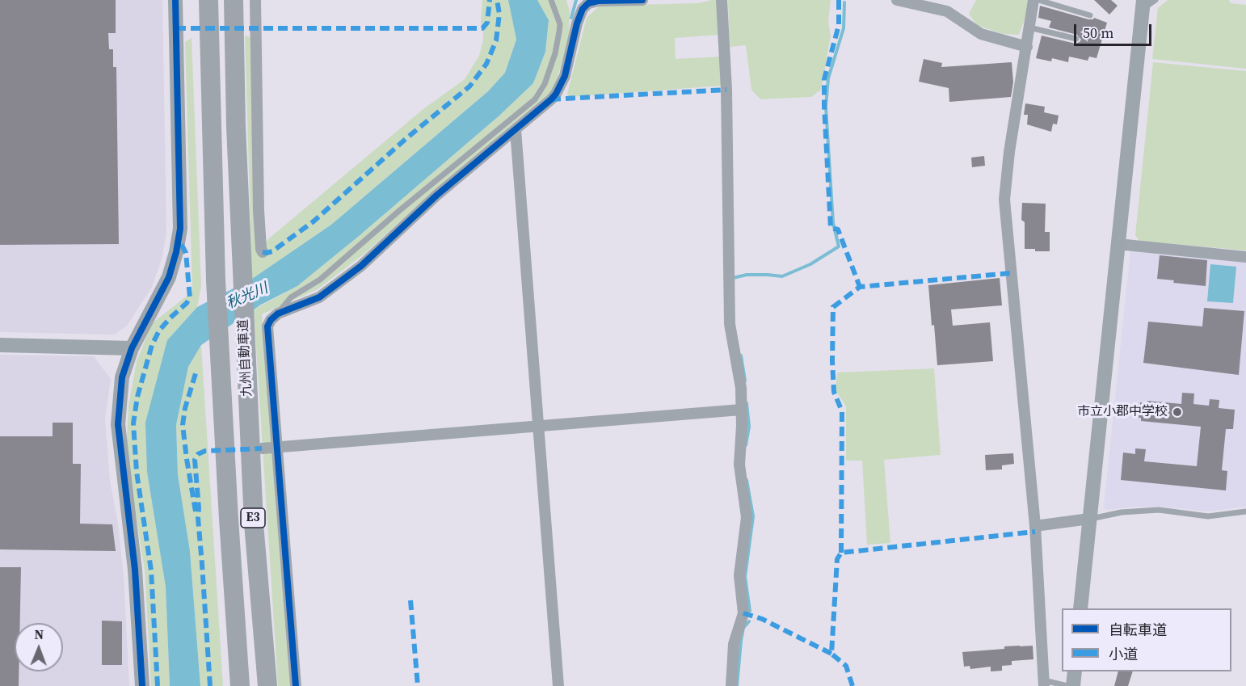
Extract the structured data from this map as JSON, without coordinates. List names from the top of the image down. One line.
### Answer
{"streets":{"highway":["九州自動車道","E3"]},"water":["秋光川"],"places":["市立小郡中学校"],"legend":["自転車道","小道"],"scale_bar":"50 m","north":"top"}
